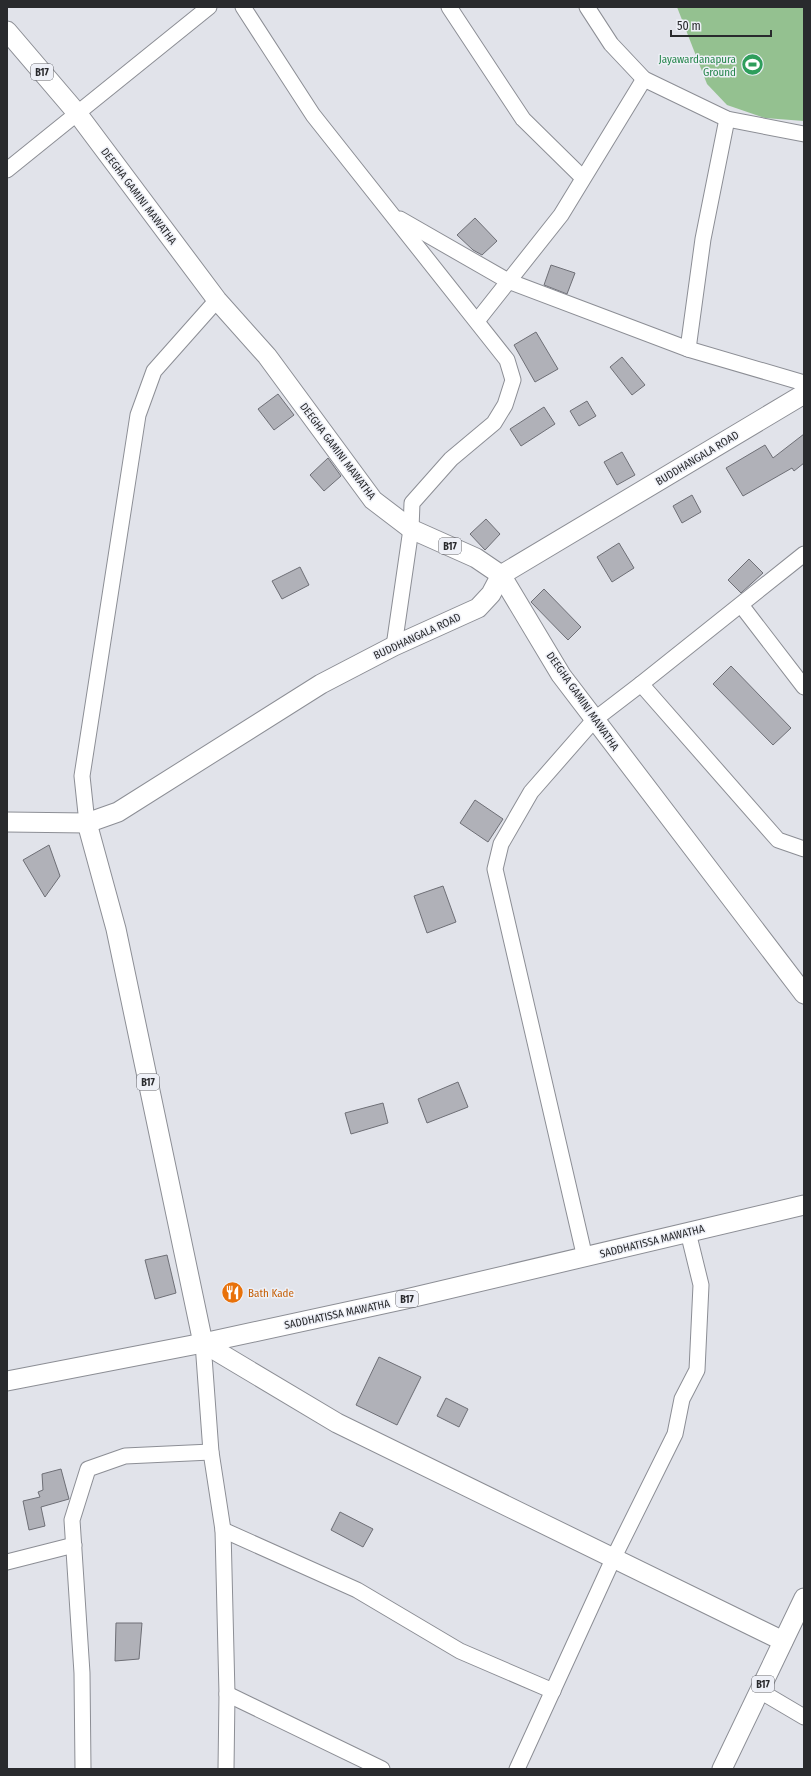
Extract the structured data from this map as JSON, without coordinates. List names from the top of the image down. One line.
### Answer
{"streets":{"main road":["B17","DEEGHA GAMINI MAWATHA","BUDDHANGALA ROAD","SADDHATISSA MAWATHA"]},"crossings":[["B17","BUDDHANGALA ROAD"],["B17","SADDHATISSA MAWATHA"],["DEEGHA GAMINI MAWATHA","BUDDHANGALA ROAD"]],"places":{"sports":["Jayawardanapura Ground"],"restaurant":["Bath Kade"]},"scale_bar":"50 m"}
